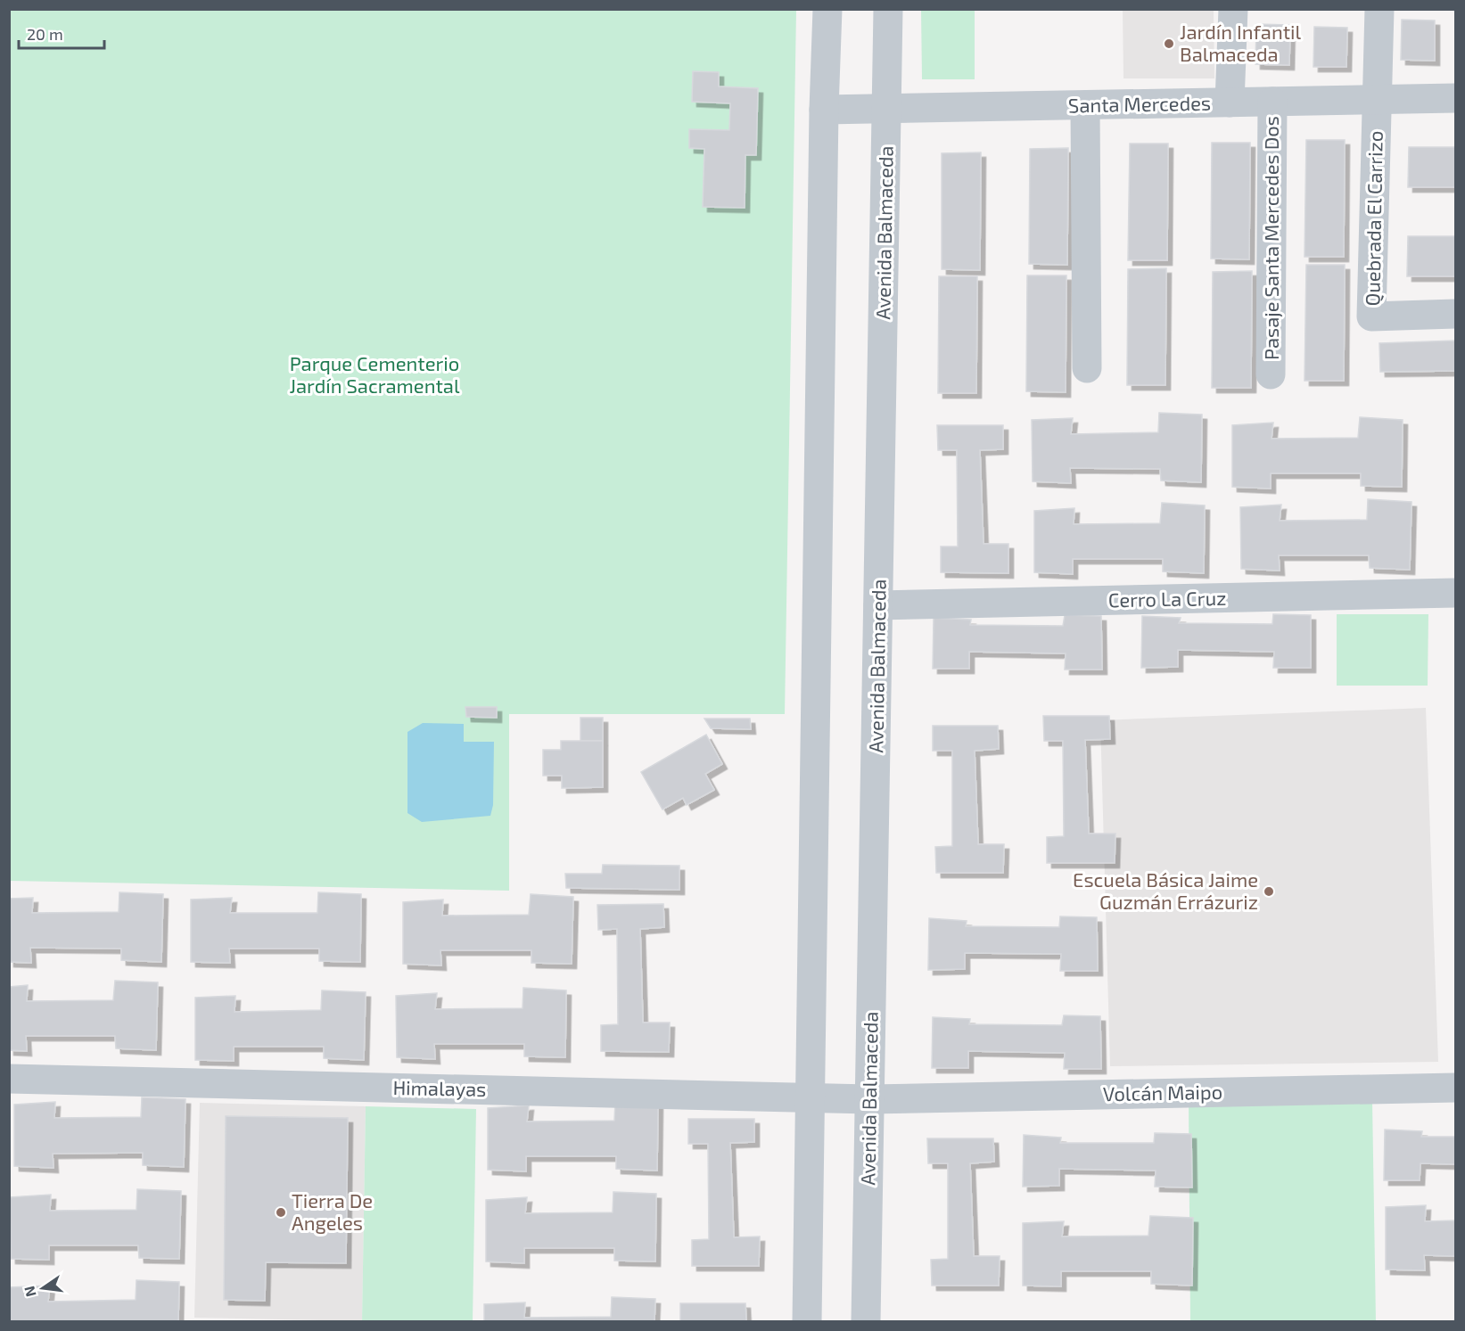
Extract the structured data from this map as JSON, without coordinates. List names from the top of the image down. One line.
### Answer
{"streets":{"street":["Santa Mercedes","Quebrada El Carrizo","Avenida Balmaceda","Pasaje Santa Mercedes Dos","Cerro La Cruz","Himalayas","Volcán Maipo"]},"crossings":[["Santa Mercedes","Quebrada El Carrizo"],["Santa Mercedes","Avenida Balmaceda"],["Santa Mercedes","Pasaje Santa Mercedes Dos"],["Avenida Balmaceda","Cerro La Cruz"],["Avenida Balmaceda","Himalayas"],["Avenida Balmaceda","Volcán Maipo"],["Himalayas","Volcán Maipo"]],"parks":["Parque Cementerio Jardín Sacramental"],"places":["Jardín Infantil Balmaceda","Escuela Básica Jaime Guzmán Errázuriz","Tierra De Angeles"],"scale_bar":"20 m","north":"left"}
